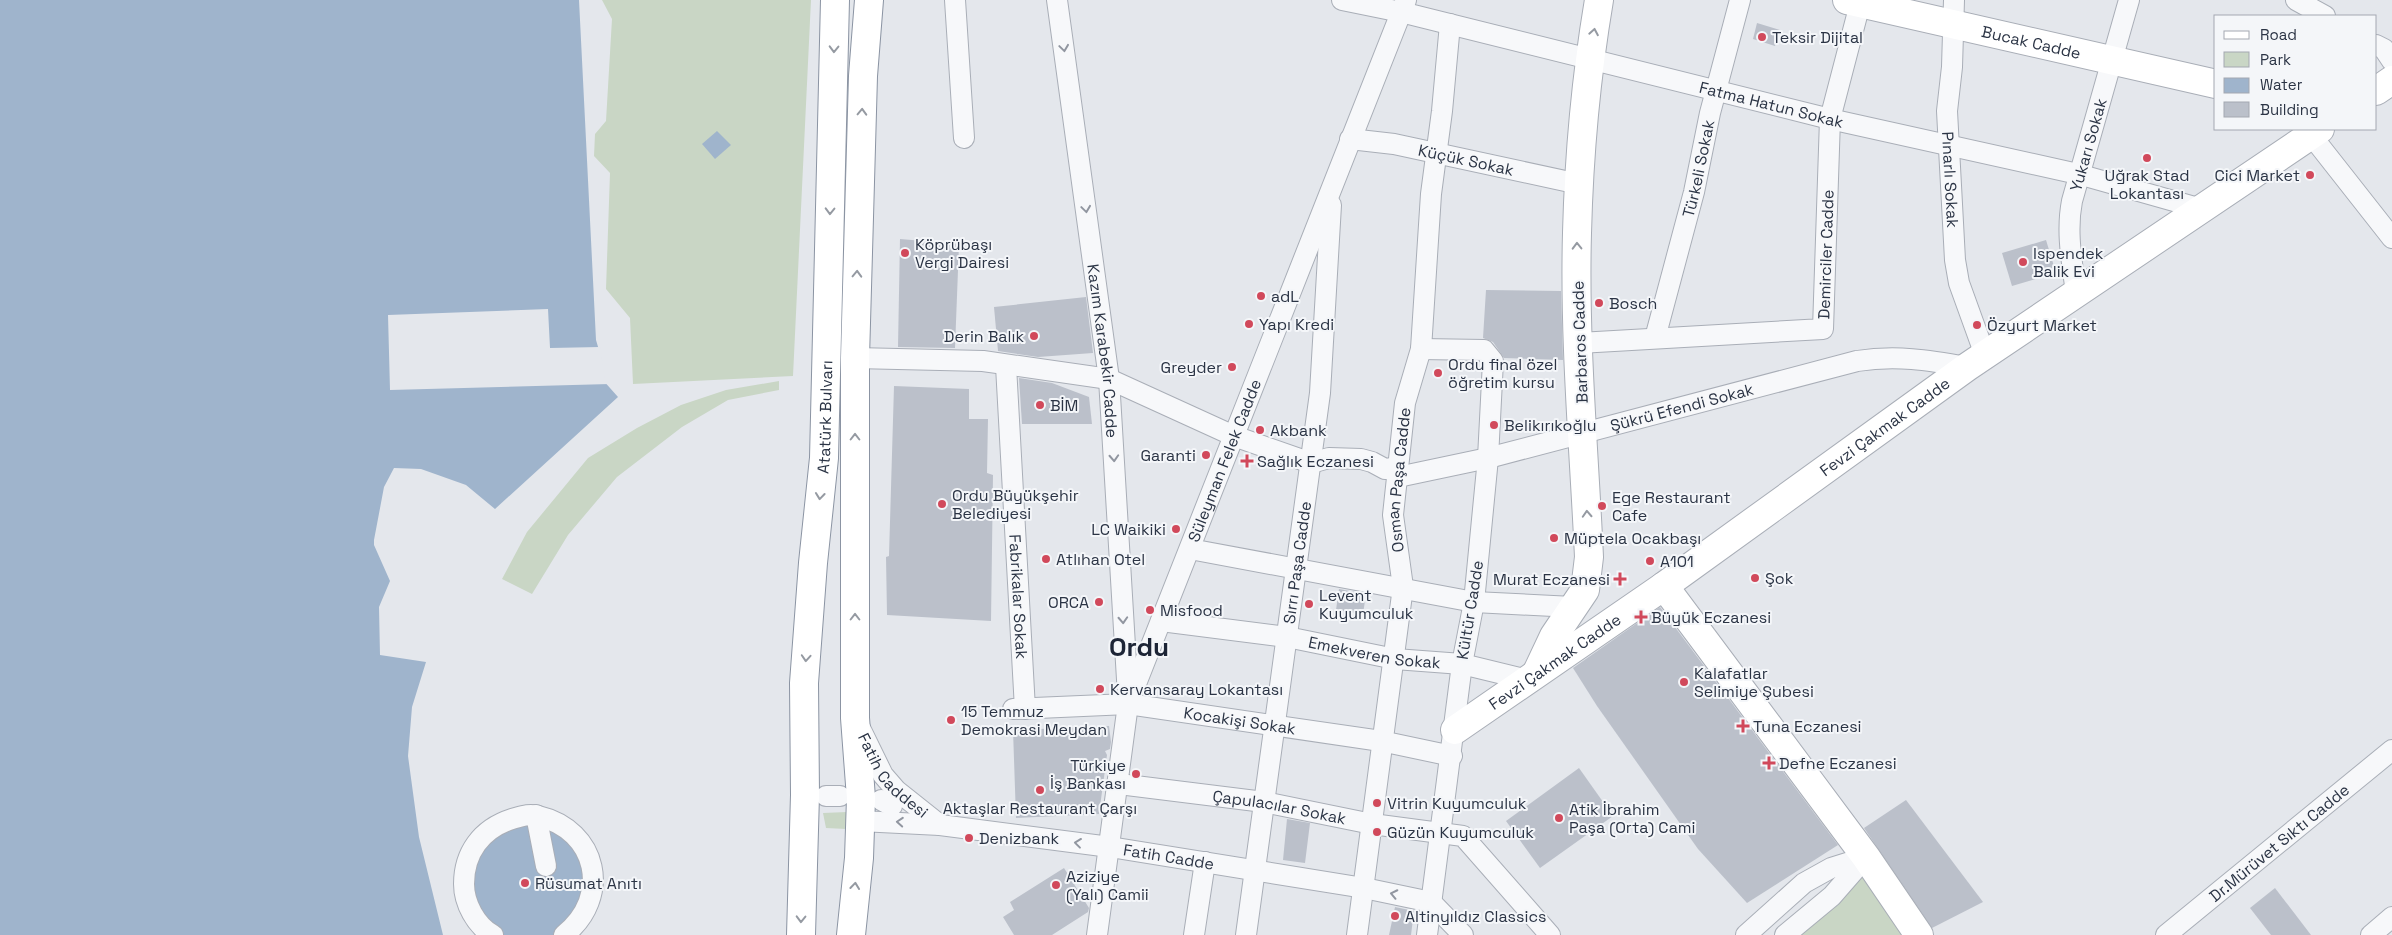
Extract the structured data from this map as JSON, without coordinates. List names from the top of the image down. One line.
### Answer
{"streets":{"main road":["Bucak Cadde","Barbaros Cadde","Atatürk Bulvarı","Fevzi Çakmak Cadde"],"street":["Fatma Hatun Sokak","Yukarı Sokak","Küçük Sokak","Türkeli Sokak","Pınarlı Sokak","Demirciler Cadde","Kazım Karabekir Cadde","Şükrü Efendi Sokak","Süleyman Felek Cadde","Osman Paşa Cadde","Sırrı Paşa Cadde","Fabrikalar Sokak","Kültür Cadde","Emekveren Sokak","Kocakişi Sokak","Fatih Caddesi","Çapulacılar Sokak","Dr.Mürüvet Sıktı Cadde","Fatih Cadde"]},"crossings":[["Bucak Cadde","Yukarı Sokak"],["Bucak Cadde","Pınarlı Sokak"],["Bucak Cadde","Demirciler Cadde"],["Fatma Hatun Sokak","Yukarı Sokak"],["Fatma Hatun Sokak","Türkeli Sokak"],["Fatma Hatun Sokak","Pınarlı Sokak"],["Fatma Hatun Sokak","Demirciler Cadde"],["Fatma Hatun Sokak","Barbaros Cadde"],["Fatma Hatun Sokak","Fevzi Çakmak Cadde"],["Fatma Hatun Sokak","Süleyman Felek Cadde"],["Fatma Hatun Sokak","Osman Paşa Cadde"],["Yukarı Sokak","Fevzi Çakmak Cadde"],["Küçük Sokak","Barbaros Cadde"],["Küçük Sokak","Süleyman Felek Cadde"],["Küçük Sokak","Osman Paşa Cadde"],["Türkeli Sokak","Demirciler Cadde"],["Pınarlı Sokak","Şükrü Efendi Sokak"],["Pınarlı Sokak","Fevzi Çakmak Cadde"],["Demirciler Cadde","Barbaros Cadde"],["Barbaros Cadde","Şükrü Efendi Sokak"],["Barbaros Cadde","Fevzi Çakmak Cadde"],["Barbaros Cadde","Emekveren Sokak"],["Kazım Karabekir Cadde","Süleyman Felek Cadde"],["Kazım Karabekir Cadde","Kocakişi Sokak"],["Şükrü Efendi Sokak","Fevzi Çakmak Cadde"],["Şükrü Efendi Sokak","Osman Paşa Cadde"],["Şükrü Efendi Sokak","Kültür Cadde"],["Atatürk Bulvarı","Fatih Caddesi"],["Atatürk Bulvarı","Fatih Cadde"],["Fevzi Çakmak Cadde","Kültür Cadde"],["Fevzi Çakmak Cadde","Emekveren Sokak"],["Fevzi Çakmak Cadde","Kocakişi Sokak"],["Süleyman Felek Cadde","Sırrı Paşa Cadde"],["Süleyman Felek Cadde","Emekveren Sokak"],["Süleyman Felek Cadde","Kocakişi Sokak"],["Süleyman Felek Cadde","Çapulacılar Sokak"],["Süleyman Felek Cadde","Fatih Cadde"],["Osman Paşa Cadde","Kültür Cadde"],["Osman Paşa Cadde","Emekveren Sokak"],["Osman Paşa Cadde","Kocakişi Sokak"],["Osman Paşa Cadde","Çapulacılar Sokak"],["Osman Paşa Cadde","Fatih Cadde"],["Sırrı Paşa Cadde","Emekveren Sokak"],["Sırrı Paşa Cadde","Kocakişi Sokak"],["Sırrı Paşa Cadde","Çapulacılar Sokak"],["Sırrı Paşa Cadde","Fatih Cadde"],["Fabrikalar Sokak","Kocakişi Sokak"],["Kültür Cadde","Emekveren Sokak"],["Kültür Cadde","Kocakişi Sokak"],["Kültür Cadde","Çapulacılar Sokak"],["Kültür Cadde","Fatih Cadde"],["Fatih Caddesi","Fatih Cadde"]],"one_way":["Barbaros Cadde","Kazım Karabekir Cadde","Fatih Cadde"],"districts":["Ordu"],"places":{"other":["Teksir Dijital","Uğrak Stad Lokantası","Cici Market","Köprübaşı Vergi Dairesi","Ispendek Balik Evi","adL","Bosch","Yapı Kredi","Özyurt Market","Derin Balık","Greyder","Ordu final özel öğretim kursu","BİM","Belikırıkoğlu","Akbank","Garanti","Ordu Büyükşehir Belediyesi","Ege Restaurant Cafe","LC Waikiki","Müptela Ocakbaşı","Atlıhan Otel","A101","Şok","ORCA","Levent Kuyumculuk","Misfood","Kalafatlar Selimiye Şubesi","Kervansaray Lokantası","15 Temmuz Demokrasi Meydan","Türkiye İş Bankası","Aktaşlar Restaurant Çarşı","Vitrin Kuyumculuk","Atik İbrahim Paşa (Orta) Cami","Güzün Kuyumculuk","Denizbank","Rüsumat Anıtı","Aziziye (Yalı) Camii","Altinyıldız Classics"],"health":["Sağlık Eczanesi","Murat Eczanesi","Büyük Eczanesi","Tuna Eczanesi","Defne Eczanesi"]},"legend":["Road","Park","Water","Building"]}
